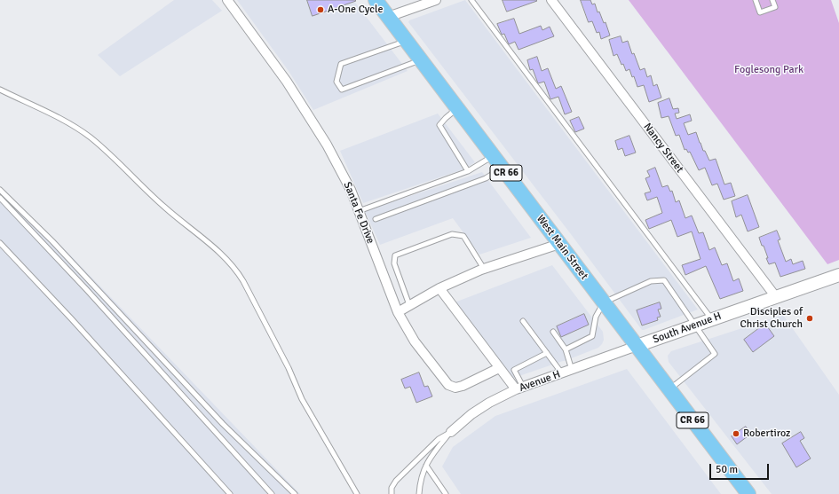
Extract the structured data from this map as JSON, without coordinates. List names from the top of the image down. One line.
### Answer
{"streets":{"main road":["CR 66","West Main Street"],"street":["Nancy Street","Santa Fe Drive","South Avenue H","Avenue H"]},"crossings":[["Nancy Street","South Avenue H"],["West Main Street","South Avenue H"],["West Main Street","Avenue H"],["South Avenue H","Avenue H"]],"parks":["Foglesong Park"],"places":["A-One Cycle","Disciples of Christ Church","Robertiroz"],"scale_bar":"50 m"}
